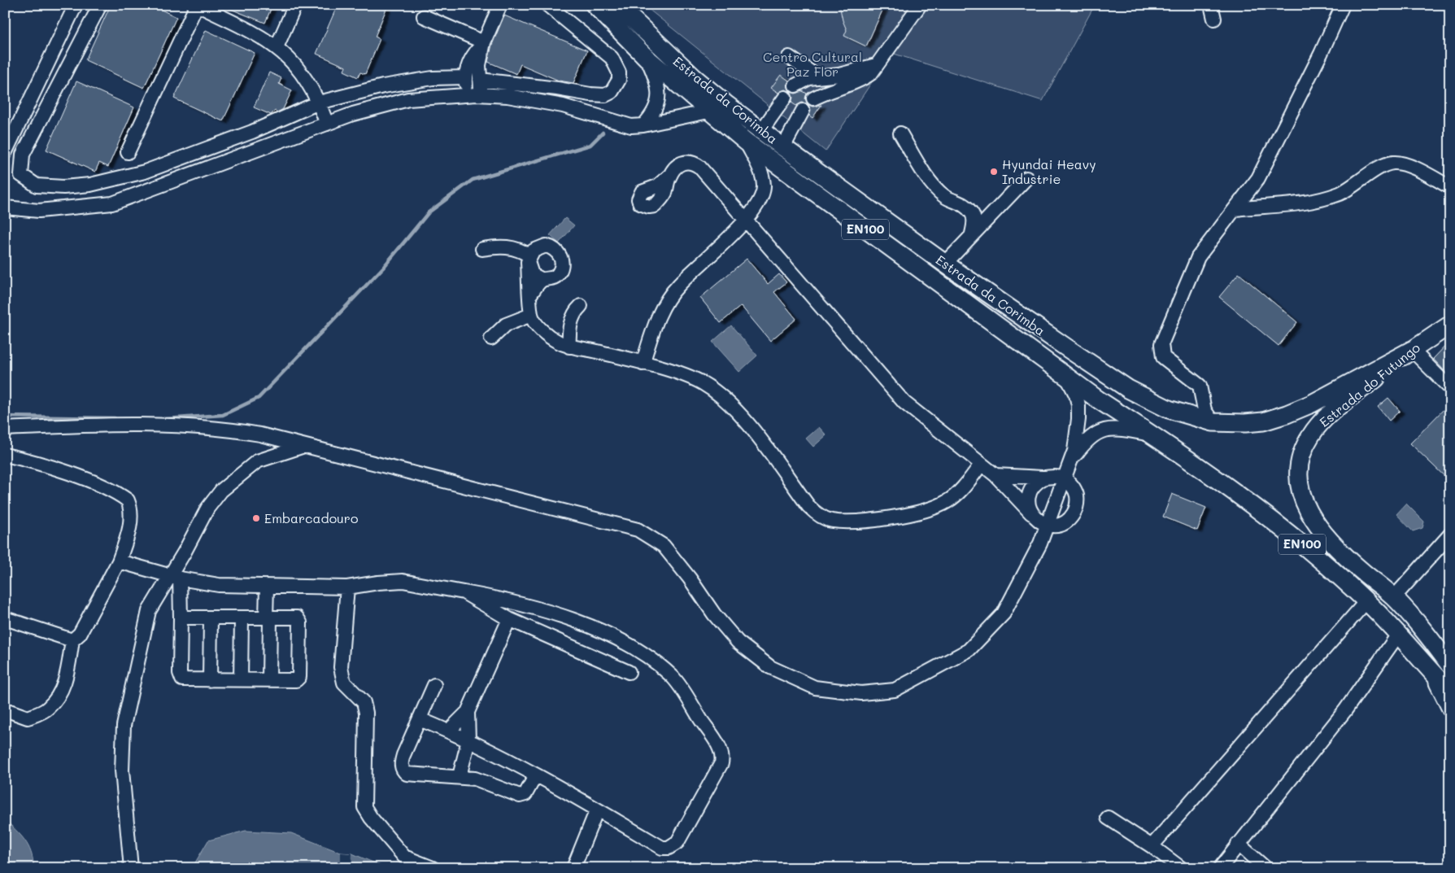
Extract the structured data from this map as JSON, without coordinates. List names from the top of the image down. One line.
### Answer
{"streets":{"main road":["Estrada da Corimba","EN100","Estrada do Futungo"]},"crossings":[["Estrada da Corimba","EN100"],["Estrada da Corimba","Estrada do Futungo"]],"parks":["Centro Cultural Paz Flor"],"places":["Hyundai Heavy Industrie","Embarcadouro"]}
